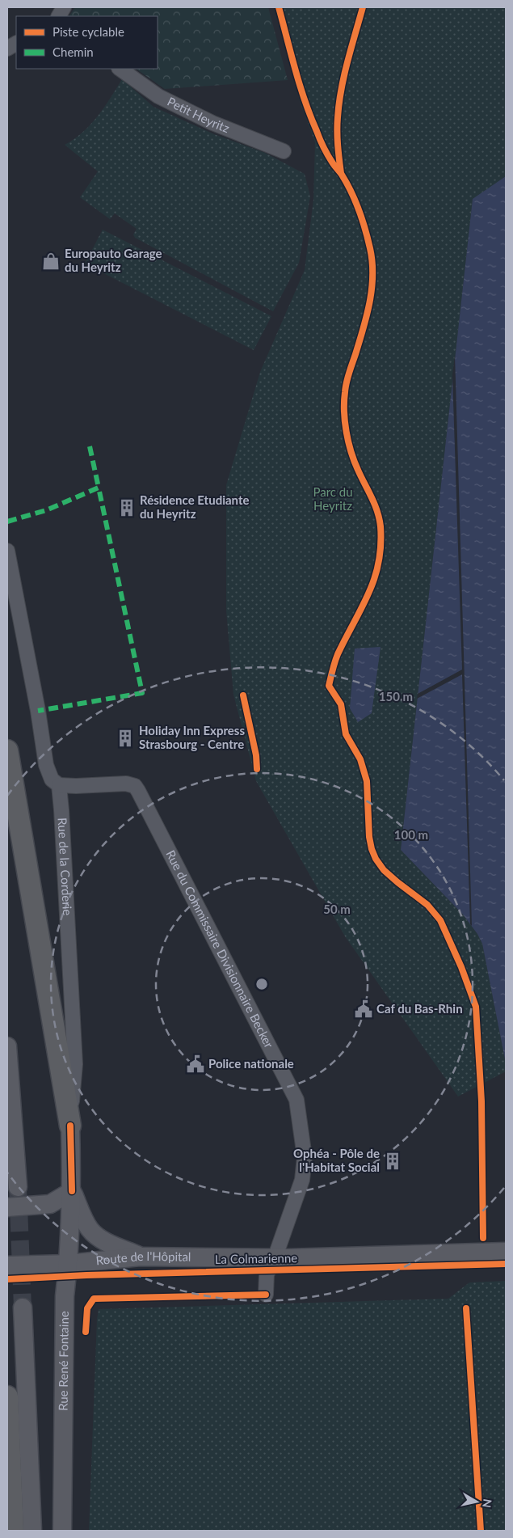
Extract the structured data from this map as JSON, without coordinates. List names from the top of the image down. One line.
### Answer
{"streets":{"main road":["Rue de la Corderie","Route de l'Hôpital","Rue René Fontaine"],"street":["Petit Heyritz","Rue du Commissaire Divisionnaire Becker"],"cycle path":["La Colmarienne"]},"crossings":[["Rue de la Corderie","Rue du Commissaire Divisionnaire Becker"],["Rue de la Corderie","Rue René Fontaine"],["Rue du Commissaire Divisionnaire Becker","Route de l'Hôpital"],["Route de l'Hôpital","Rue René Fontaine"]],"parks":["Parc du Heyritz"],"places":{"shop":["Europauto Garage du Heyritz"],"building":["Résidence Etudiante du Heyritz","Holiday Inn Express Strasbourg - Centre","Ophéa - Pôle de l'Habitat Social"],"public building":["Caf du Bas-Rhin","Police nationale"]},"legend":["Piste cyclable","Chemin"],"north":"right","rings":["150 m","100 m","50 m"]}
